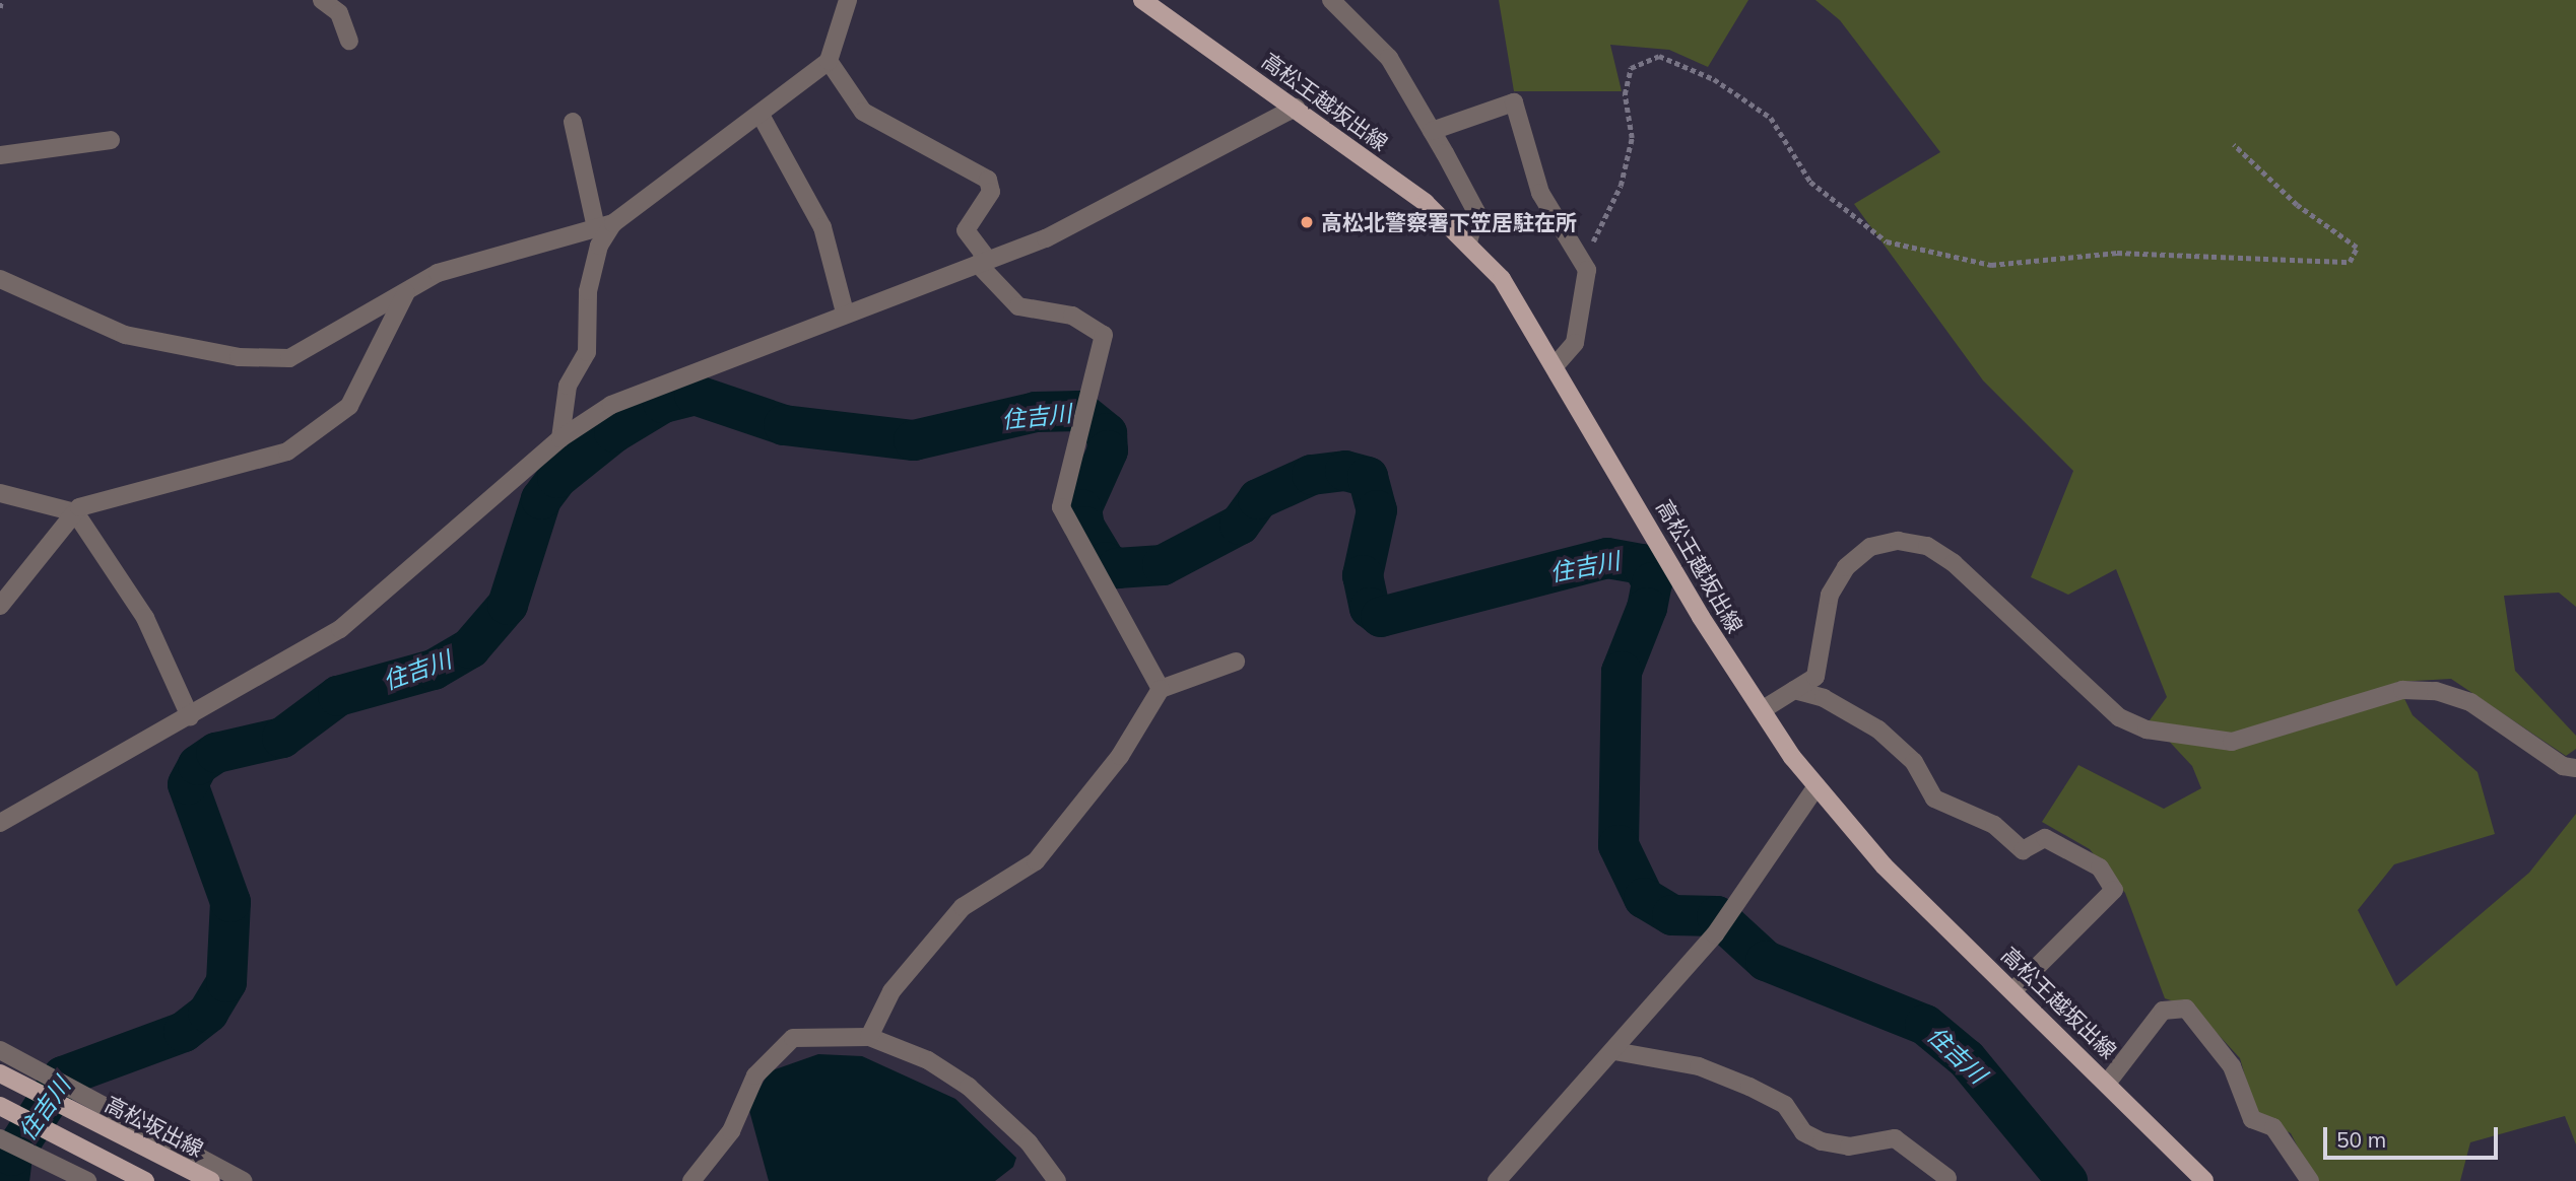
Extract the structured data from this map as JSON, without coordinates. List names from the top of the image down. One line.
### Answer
{"streets":{"main road":["高松王越坂出線","高松坂出線"]},"water":["住吉川"],"places":["高松北警察署下笠居駐在所"],"scale_bar":"50 m"}
